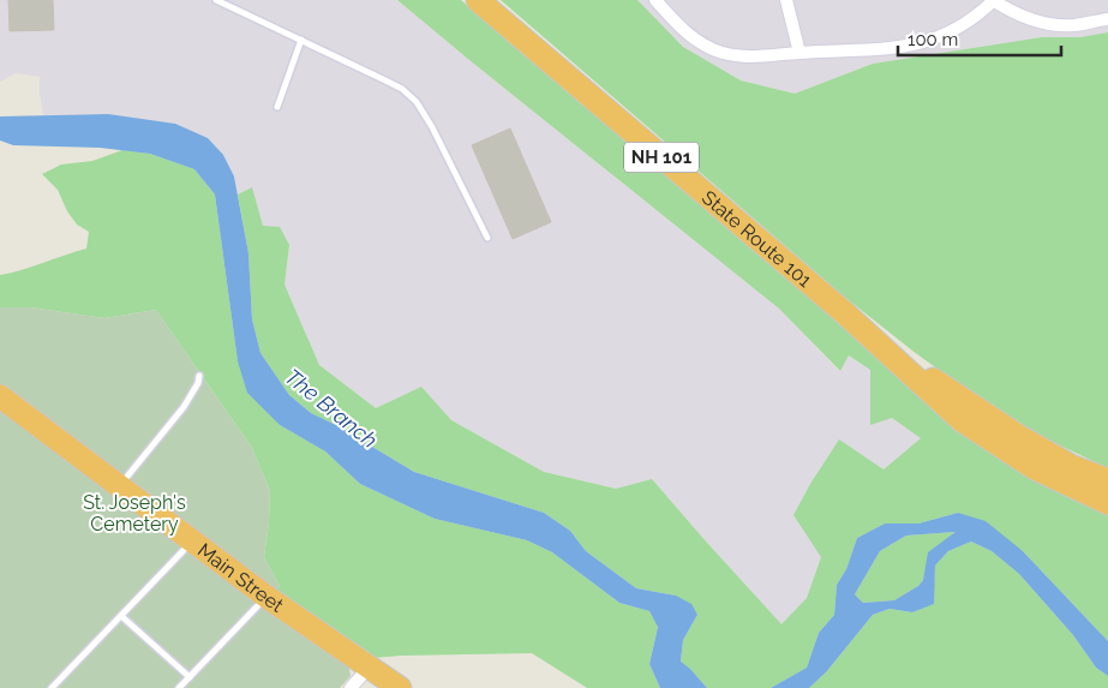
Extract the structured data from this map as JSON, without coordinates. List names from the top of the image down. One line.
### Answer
{"streets":{"highway":["NH 101","State Route 101","Main Street"]},"water":["The Branch"],"parks":["St. Joseph's Cemetery"],"scale_bar":"100 m"}
